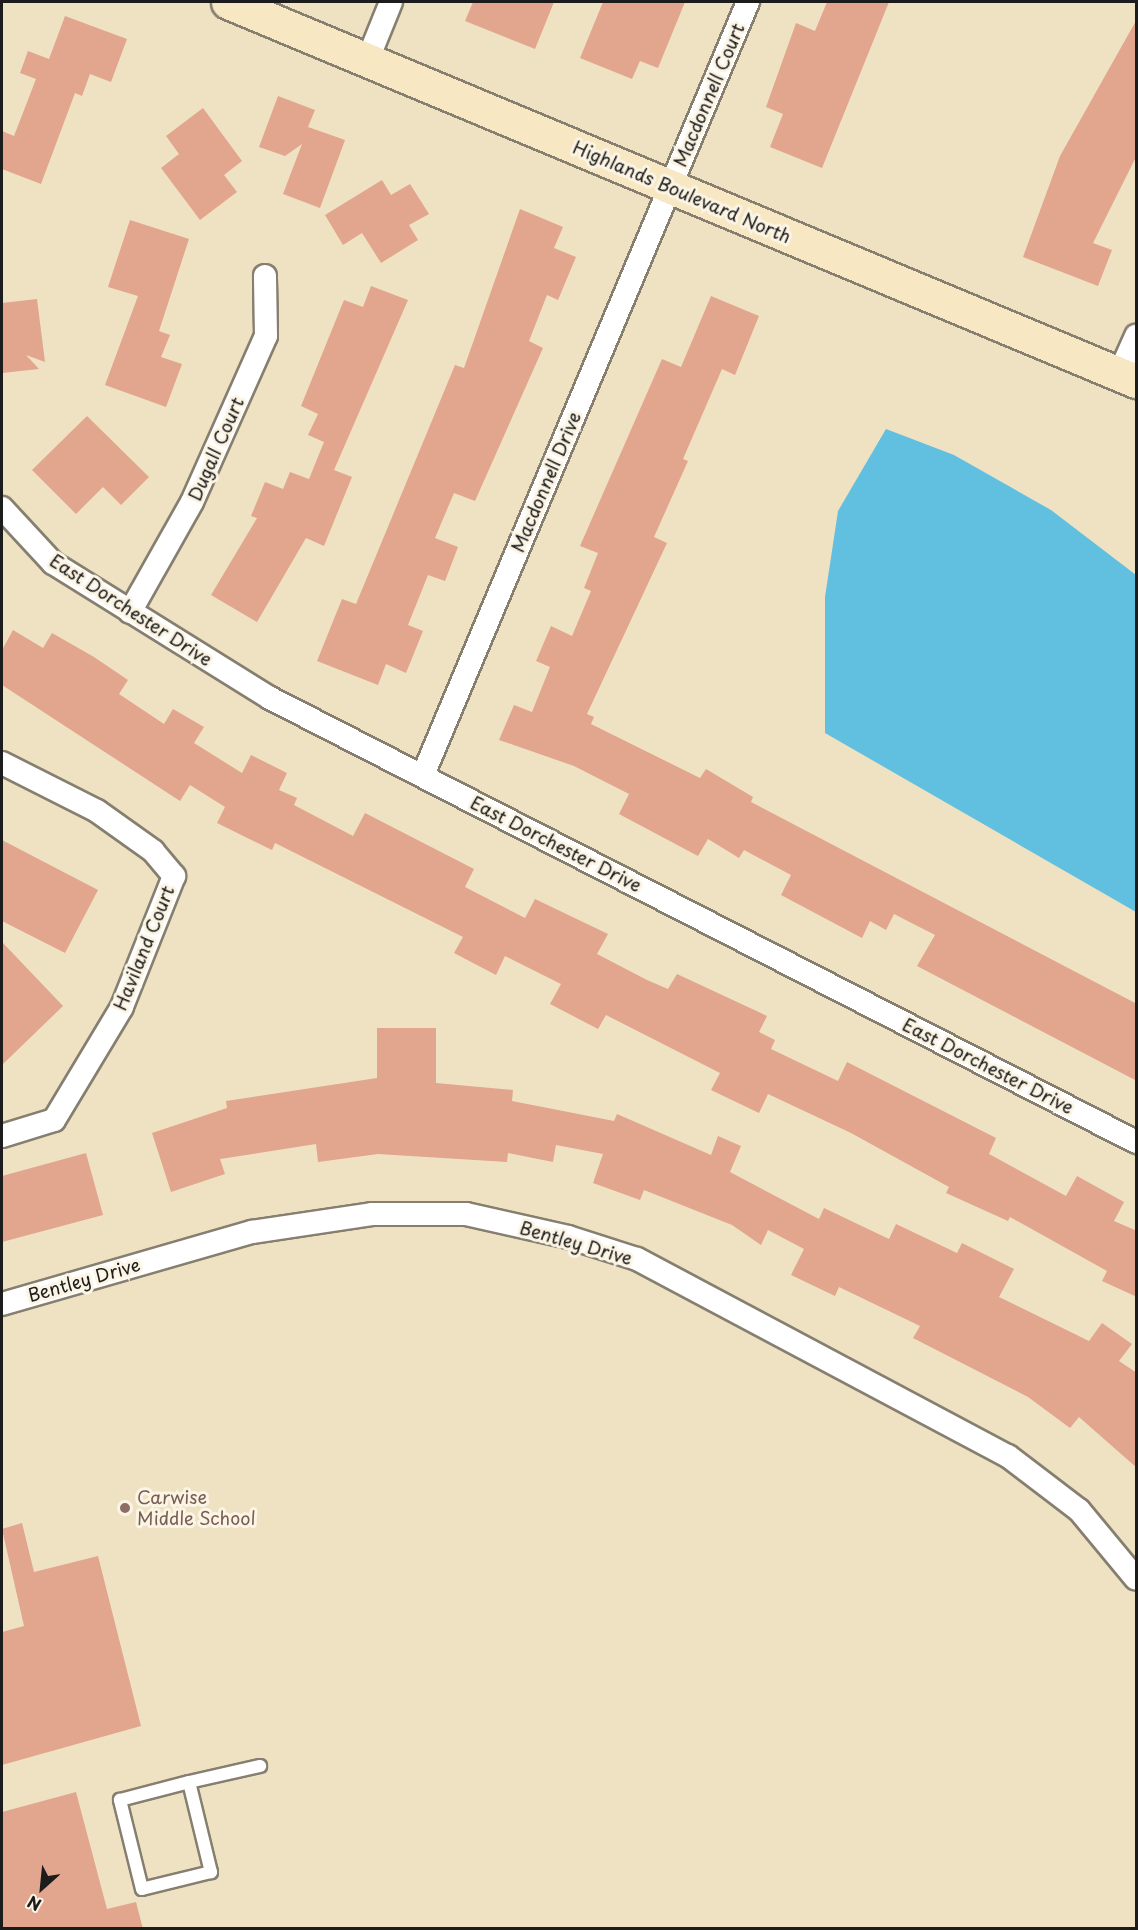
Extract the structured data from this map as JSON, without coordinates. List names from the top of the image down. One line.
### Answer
{"streets":{"street":["Macdonnell Court","Highlands Boulevard North","Dugall Court","Macdonnell Drive","East Dorchester Drive","Haviland Court","Bentley Drive"]},"crossings":[["Macdonnell Court","Highlands Boulevard North"],["Macdonnell Court","Macdonnell Drive"],["Highlands Boulevard North","Macdonnell Drive"],["Dugall Court","East Dorchester Drive"],["Macdonnell Drive","East Dorchester Drive"]],"places":["Carwise Middle School"],"north":"bottom left"}
